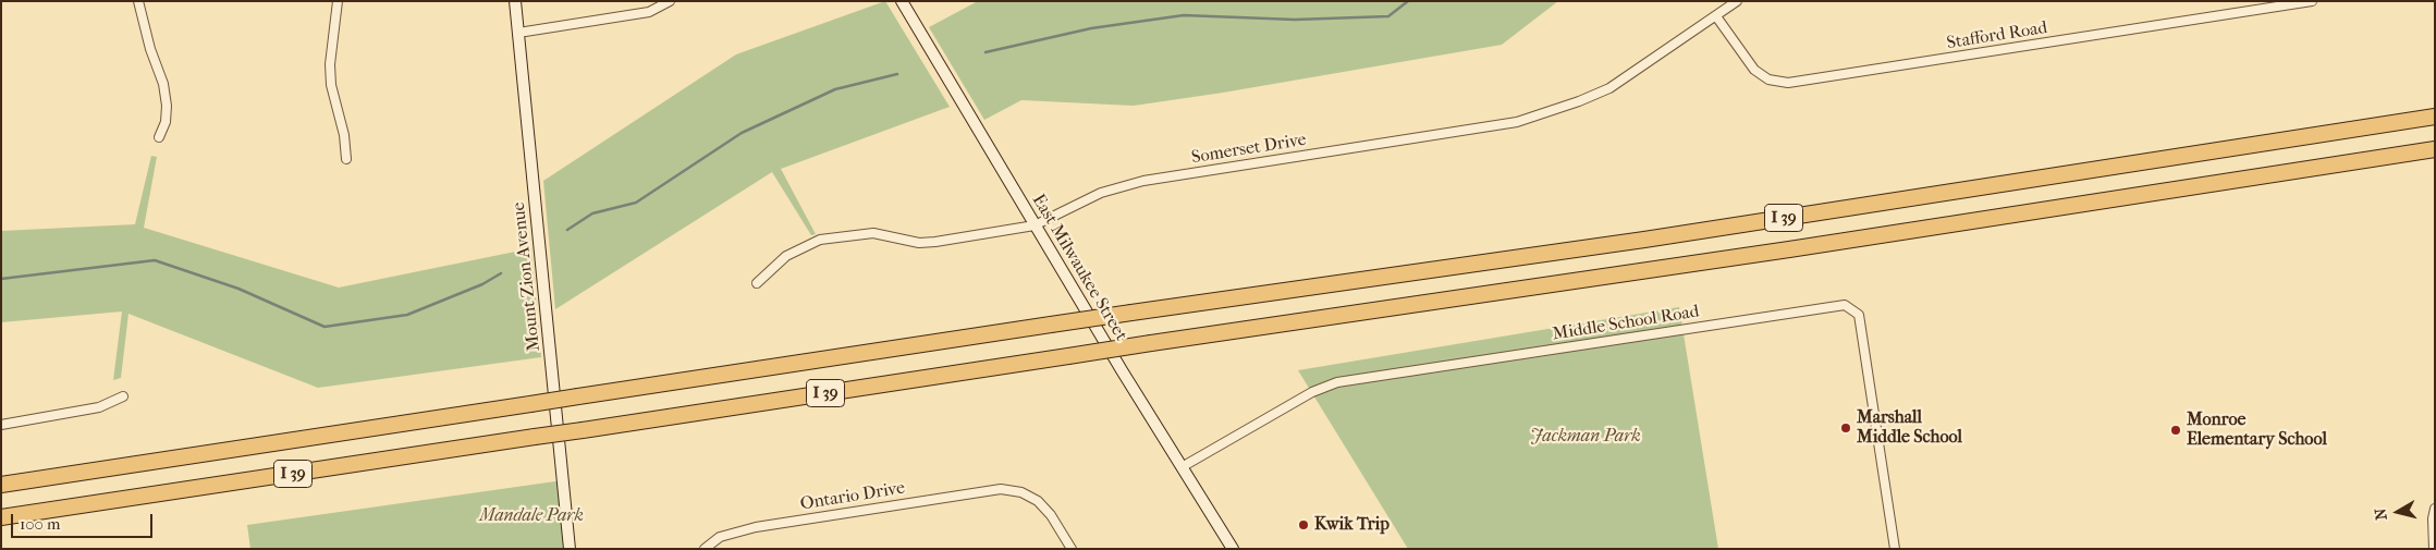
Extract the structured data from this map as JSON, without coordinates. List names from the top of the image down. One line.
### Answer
{"streets":{"highway":["I 39"],"main road":["East Milwaukee Street","Mount Zion Avenue"],"street":["Stafford Road","Somerset Drive","Middle School Road","Ontario Drive"]},"crossings":[["Stafford Road","Somerset Drive"],["Somerset Drive","East Milwaukee Street"],["East Milwaukee Street","Middle School Road"]],"parks":["Jackman Park","Mandale Park"],"places":["Marshall Middle School","Monroe Elementary School","Kwik Trip"],"scale_bar":"100 m","north":"left"}
